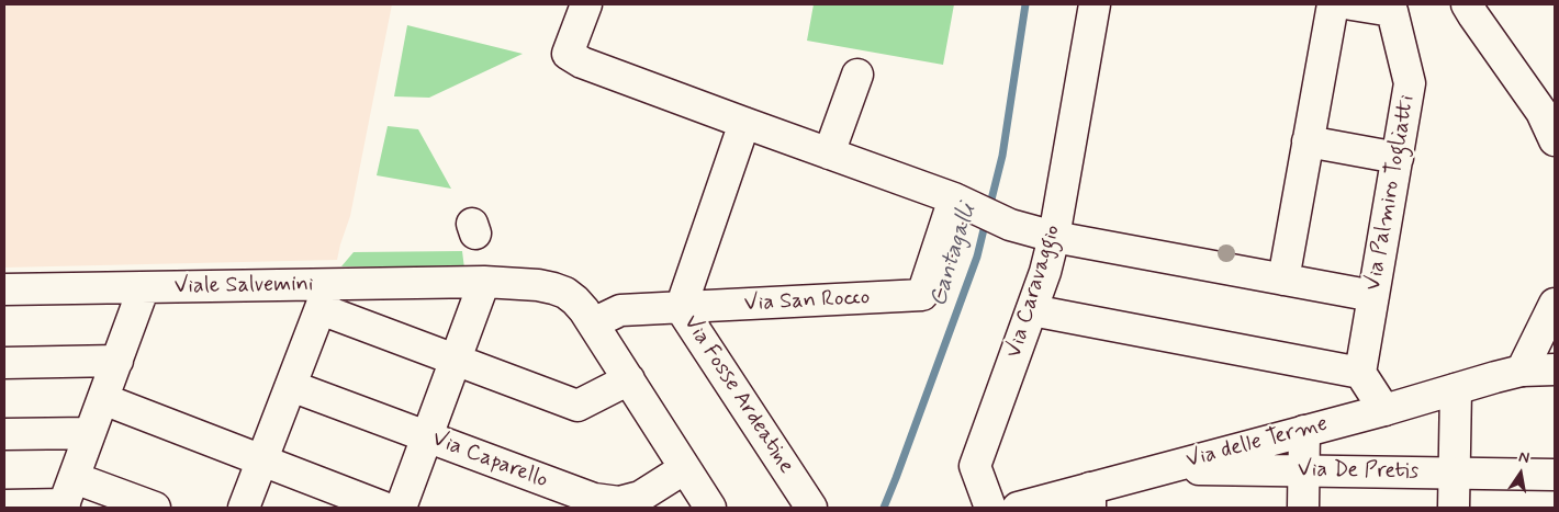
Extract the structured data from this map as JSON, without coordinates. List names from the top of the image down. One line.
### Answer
{"streets":{"street":["Via Palmiro Togliatti","Viale Salvemini","Via Caravaggio","Via San Rocco","Via Fosse Ardeatine","Via delle Terme","Via Caparello","Via De Pretis"]},"crossings":[["Viale Salvemini","Via San Rocco"],["Viale Salvemini","Via Caparello"],["Via San Rocco","Via Fosse Ardeatine"],["Via delle Terme","Via De Pretis"]],"water":["Cantagalli"],"north":"top"}
